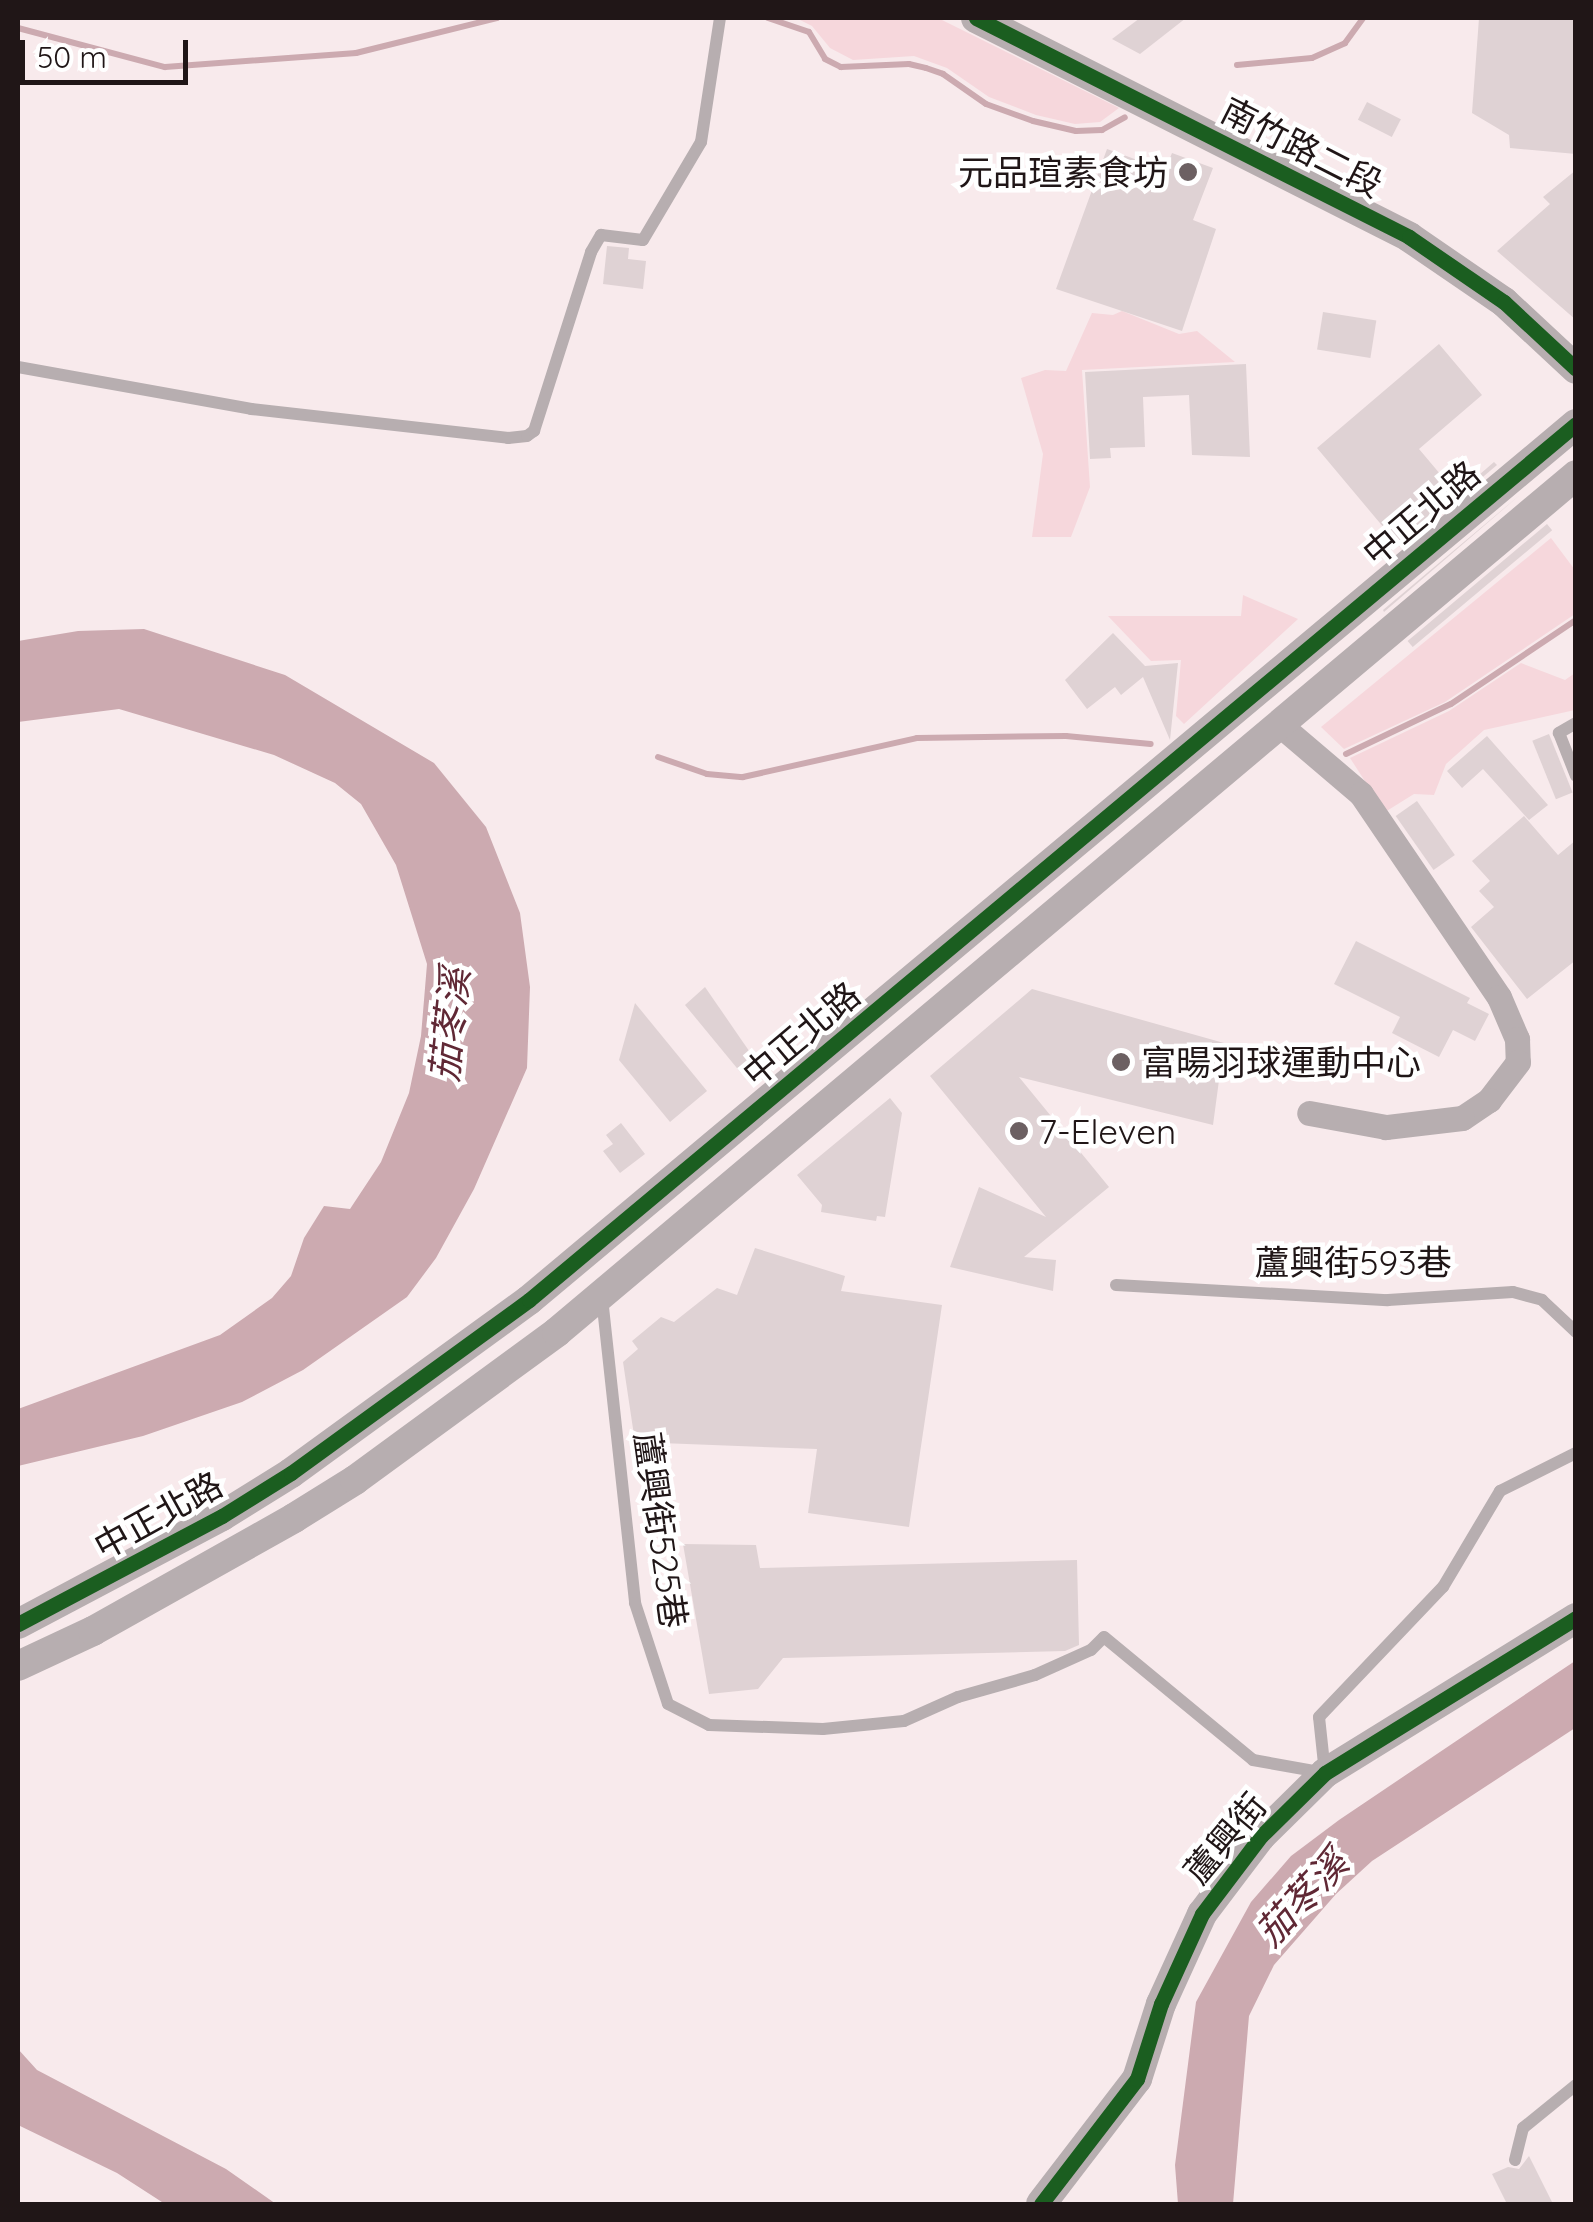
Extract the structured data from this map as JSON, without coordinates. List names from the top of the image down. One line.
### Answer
{"streets":{"street":["南竹路二段","中正北路","蘆興街"],"lane":["蘆興街593巷","蘆興街525巷"]},"crossings":[["中正北路","蘆興街525巷"],["蘆興街525巷","蘆興街"]],"water":["茄苳溪"],"places":["元品瑄素食坊","富暘羽球運動中心","7-Eleven"],"scale_bar":"50 m"}
